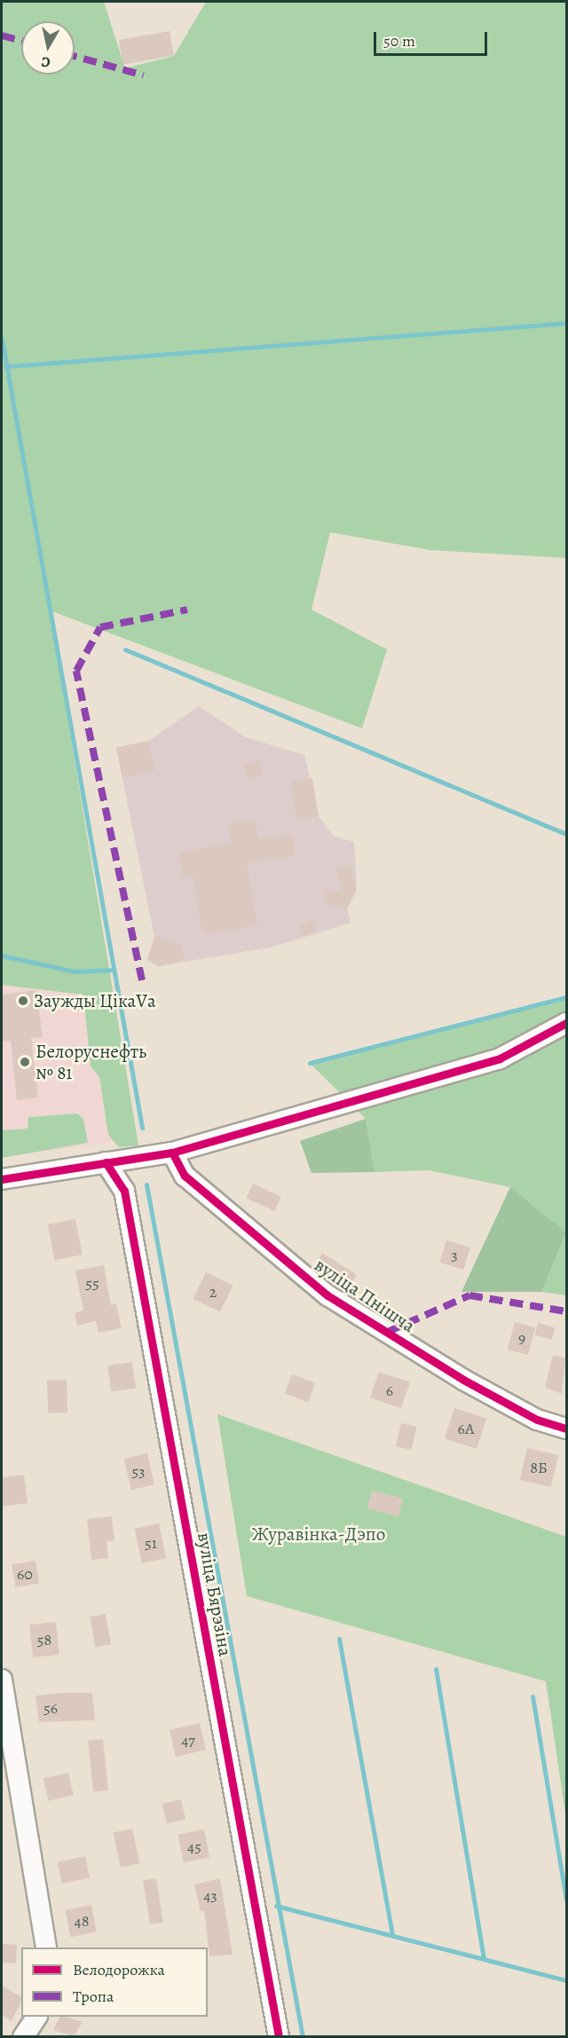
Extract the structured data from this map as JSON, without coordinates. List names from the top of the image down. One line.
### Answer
{"streets":{"street":["вуліца Пнішча","вуліца Бярэзіна"]},"parks":["Журавінка-Дэпо"],"places":["Заужды ЦікаVа","Белоруснефть № 81"],"house_numbers":["3","55","2","9","6","6А","8Б","53","51","60","58","56","47","45","43","48"],"legend":["Велодорожка","Тропа"],"scale_bar":"50 m","north":"bottom"}
